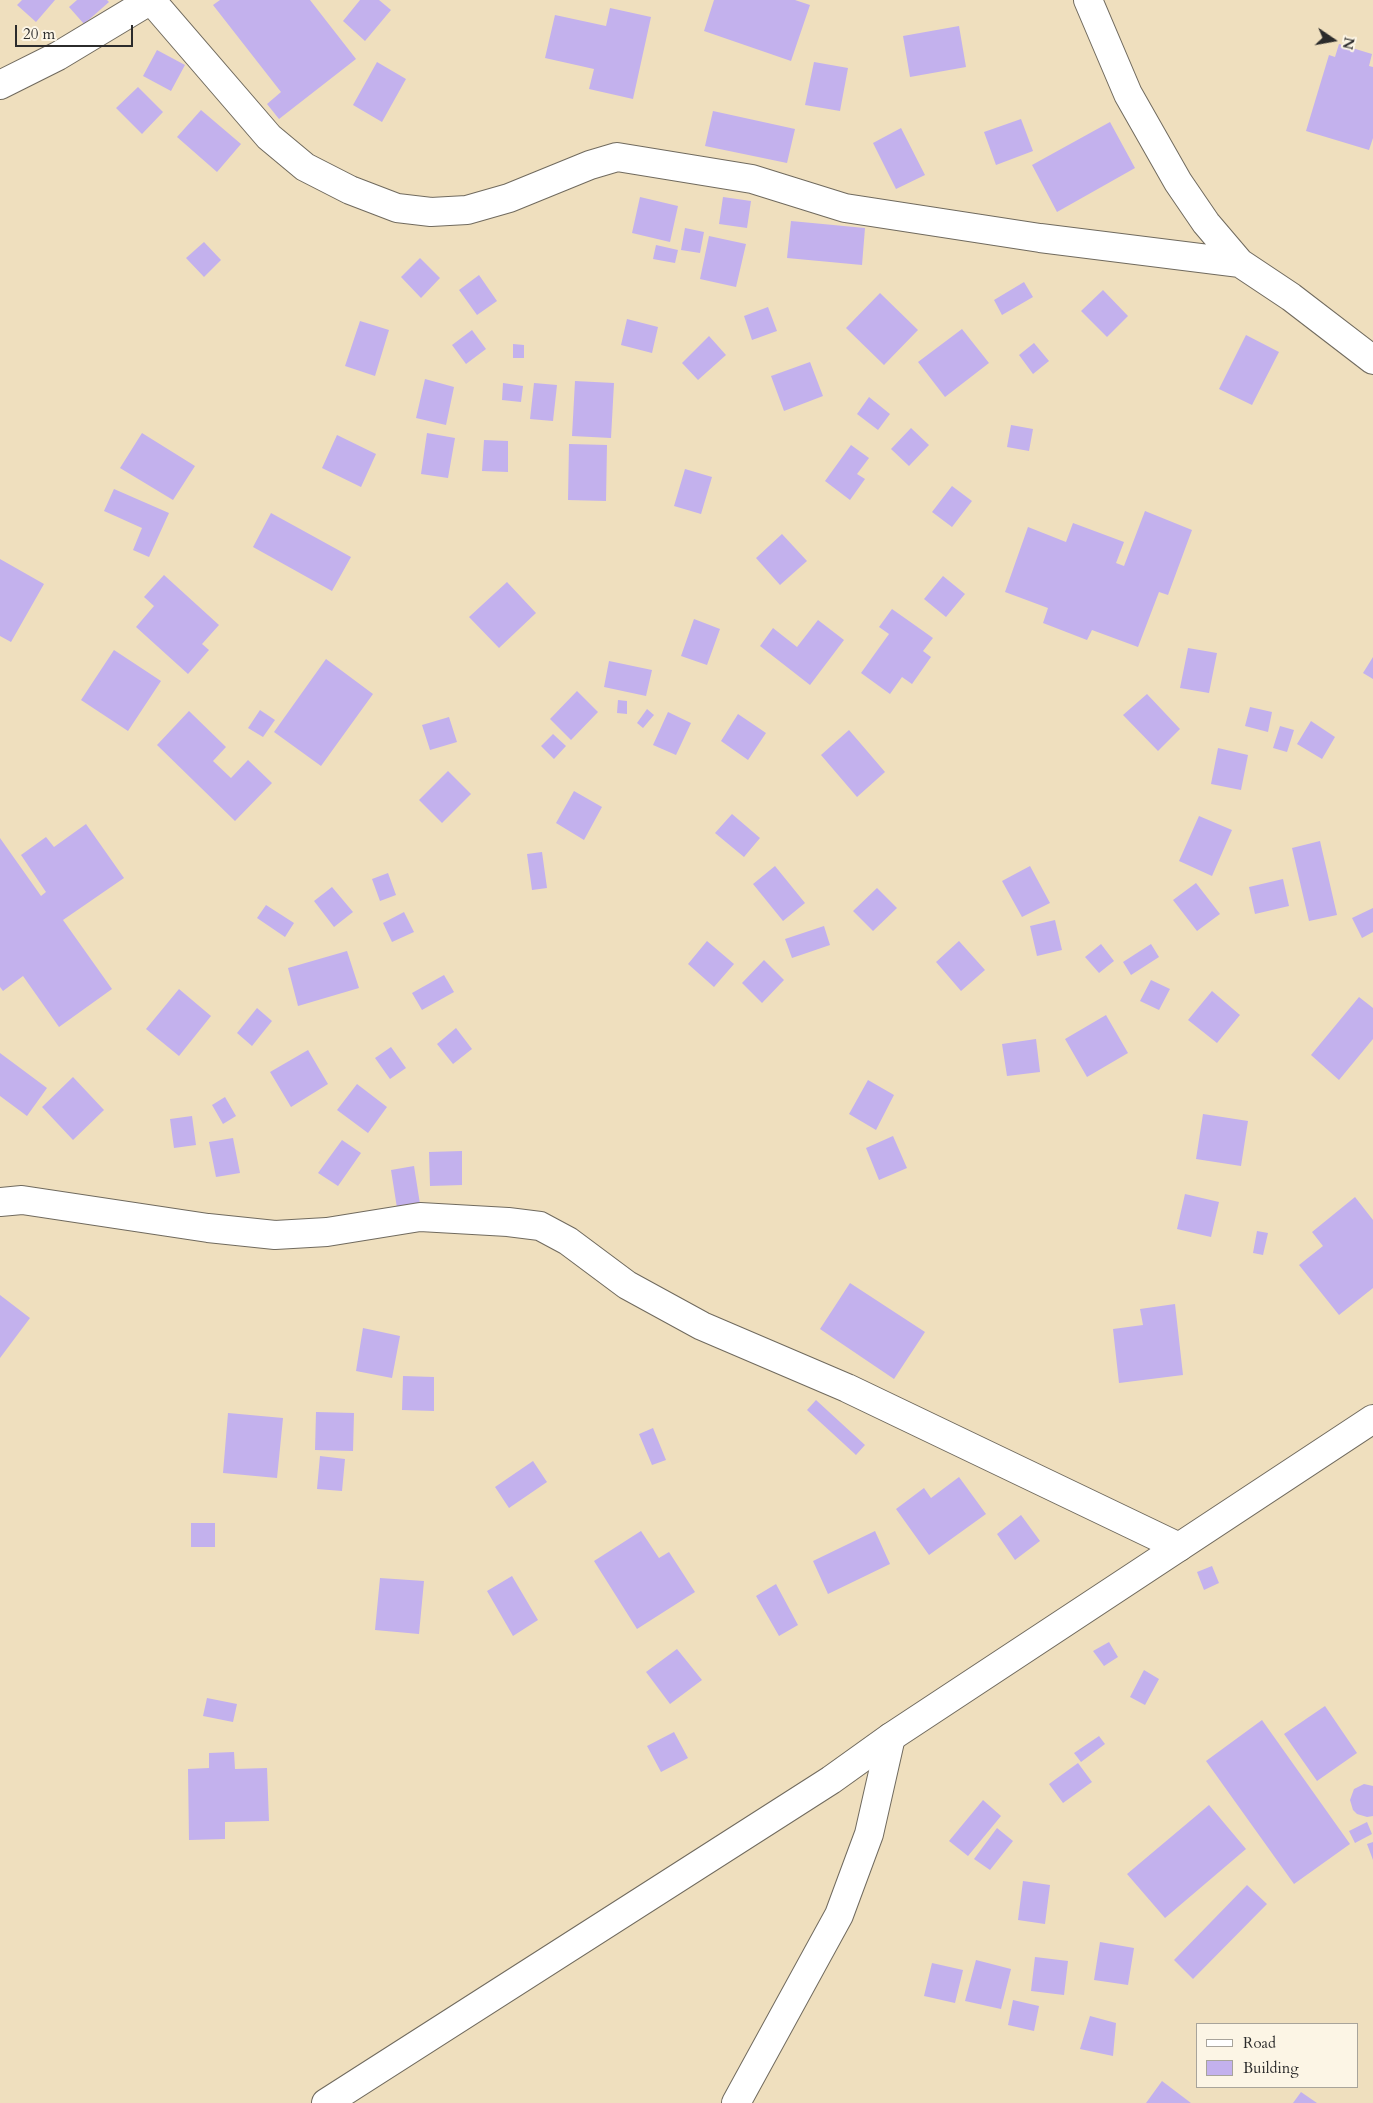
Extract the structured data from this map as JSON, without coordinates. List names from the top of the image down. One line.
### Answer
{"legend":["Road","Building"],"scale_bar":"20 m","north":"right"}
